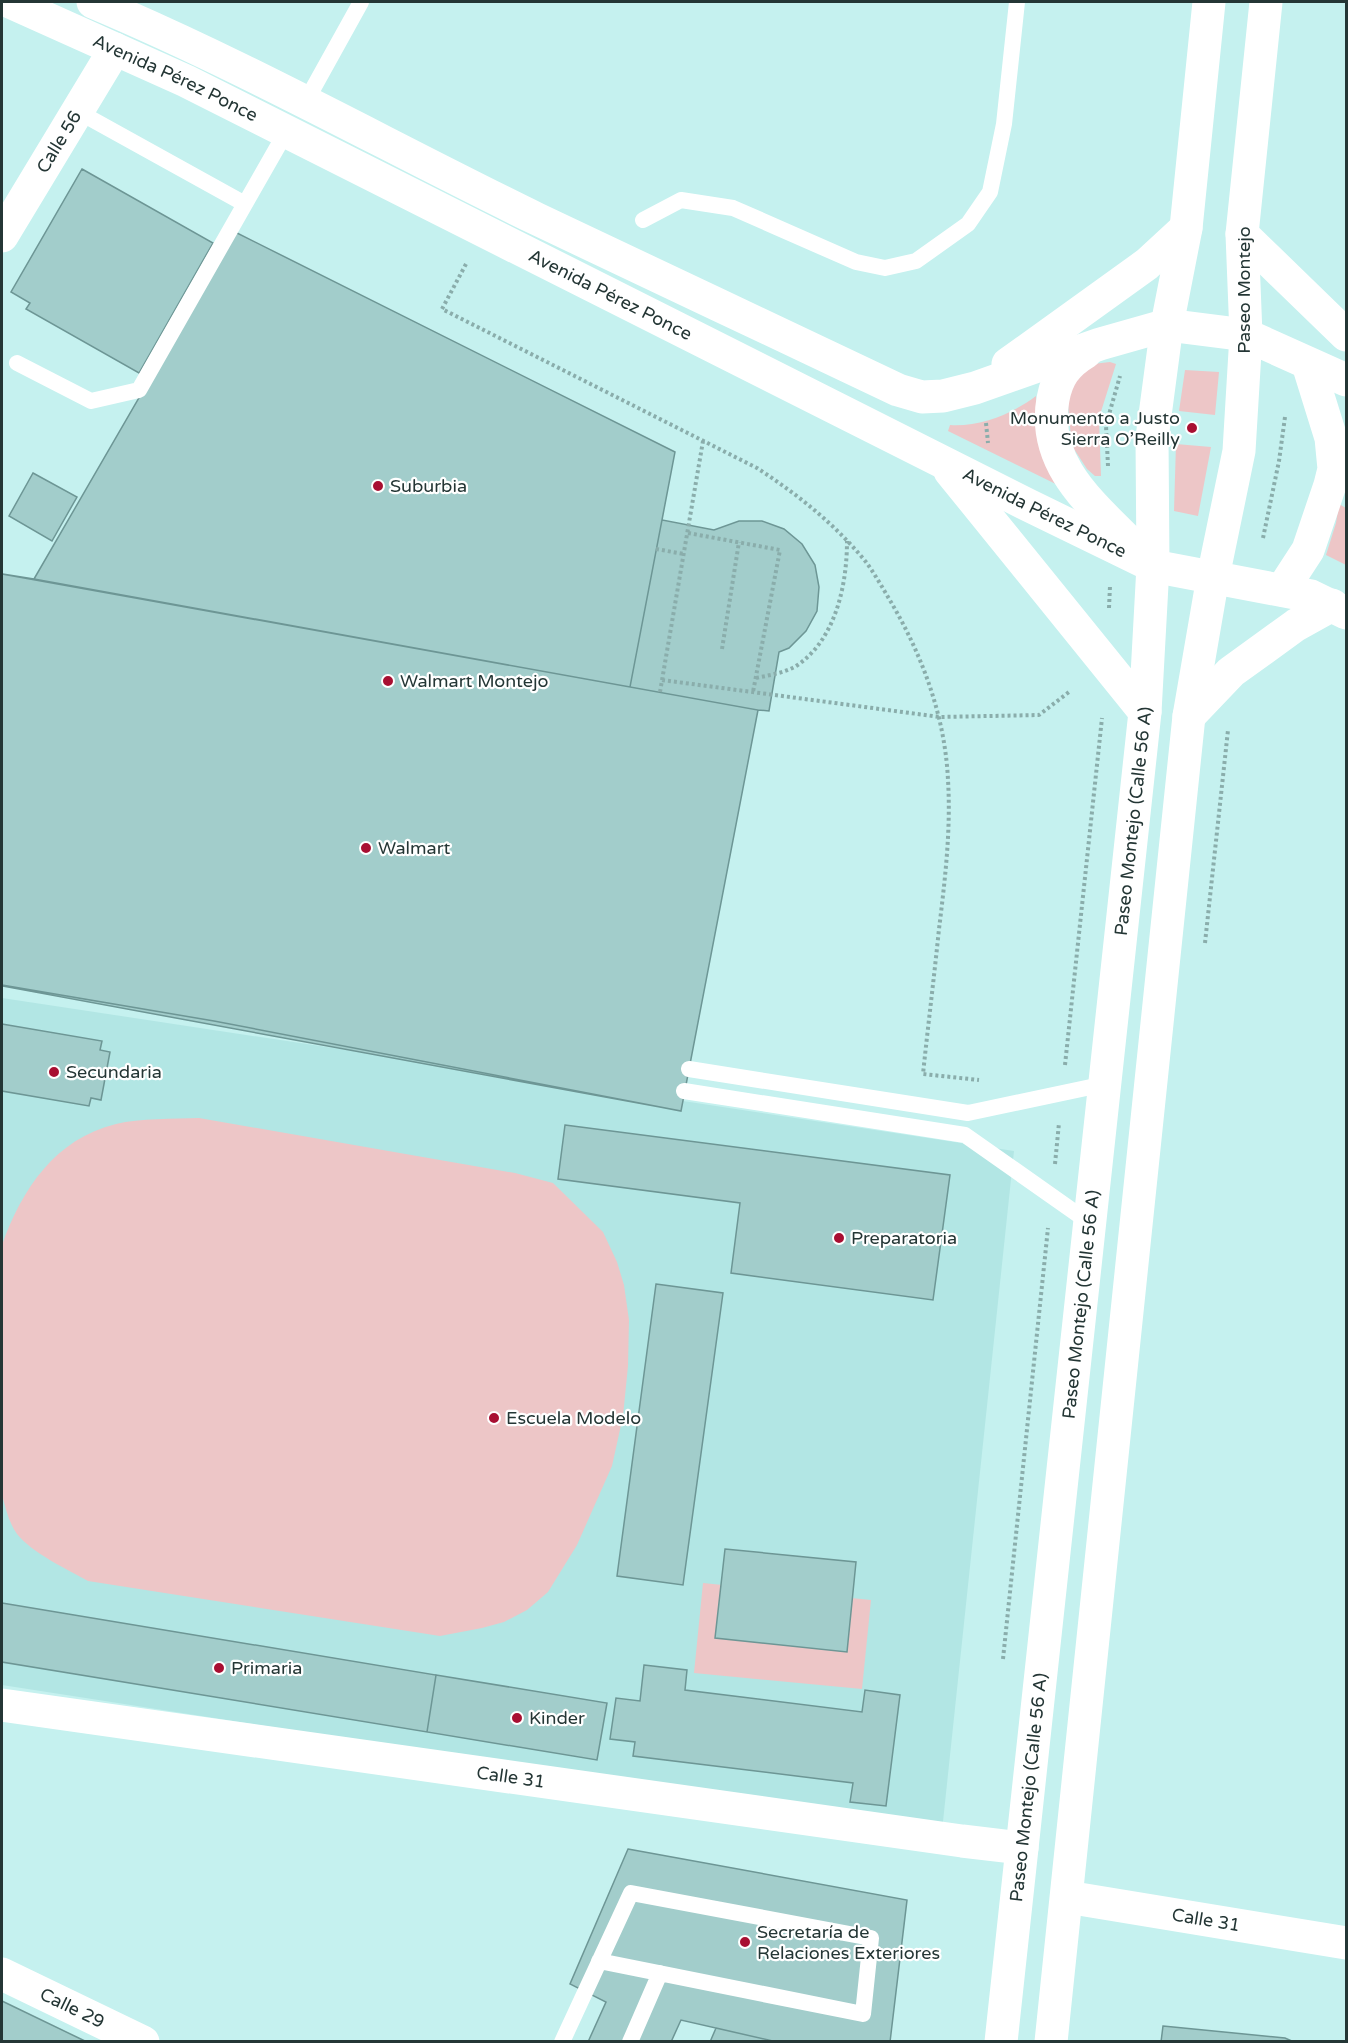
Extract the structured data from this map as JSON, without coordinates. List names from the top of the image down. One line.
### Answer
{"streets":{"street":["Avenida Pérez Ponce","Calle 56","Paseo Montejo","Paseo Montejo (Calle 56 A)","Calle 31","Calle 29"]},"crossings":[["Avenida Pérez Ponce","Calle 56"],["Avenida Pérez Ponce","Paseo Montejo"],["Avenida Pérez Ponce","Paseo Montejo (Calle 56 A)"],["Paseo Montejo (Calle 56 A)","Calle 31"]],"places":["Monumento a Justo Sierra O’Reilly","Suburbia","Walmart Montejo","Walmart","Secundaria","Preparatoria","Escuela Modelo","Primaria","Kinder","Secretaría de Relaciones Exteriores"]}
